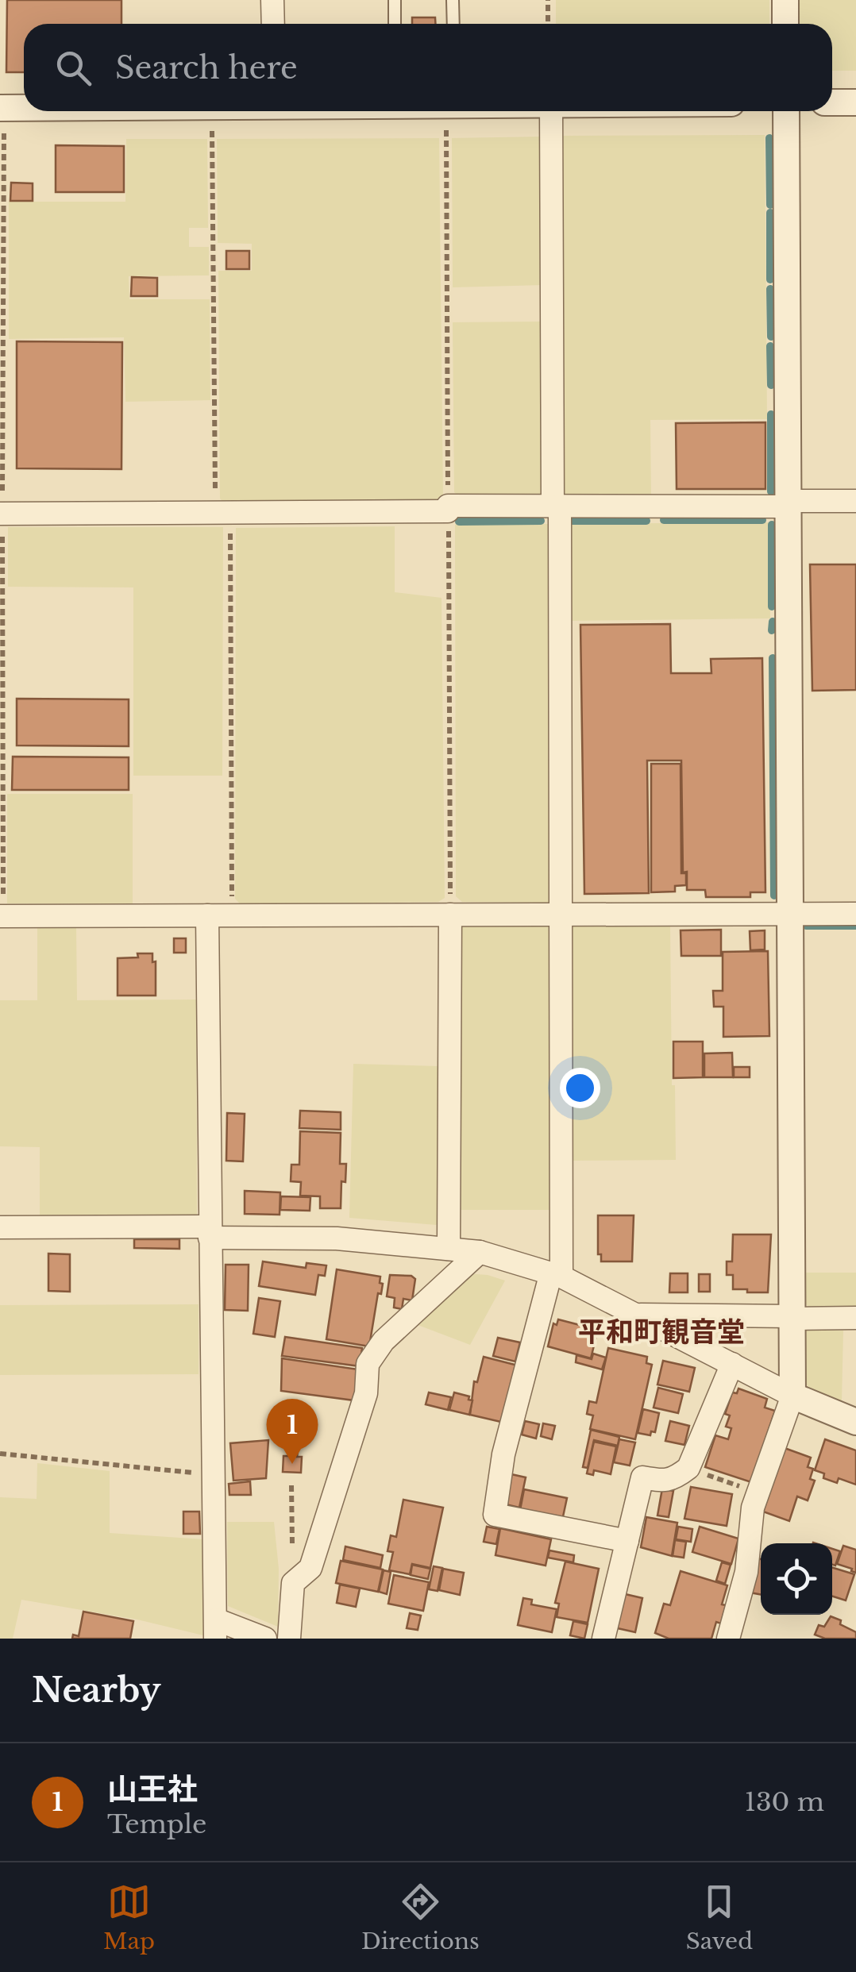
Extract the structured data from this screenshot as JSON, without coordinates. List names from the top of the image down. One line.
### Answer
{"districts":["平和町観音堂"],"page":{"search":"Search here","pins":"1","heading":"Nearby","list":[{"mark":"1","name":"山王社","note":"Temple","value":"130 m"}],"nav":["Map","Directions","Saved"]}}
